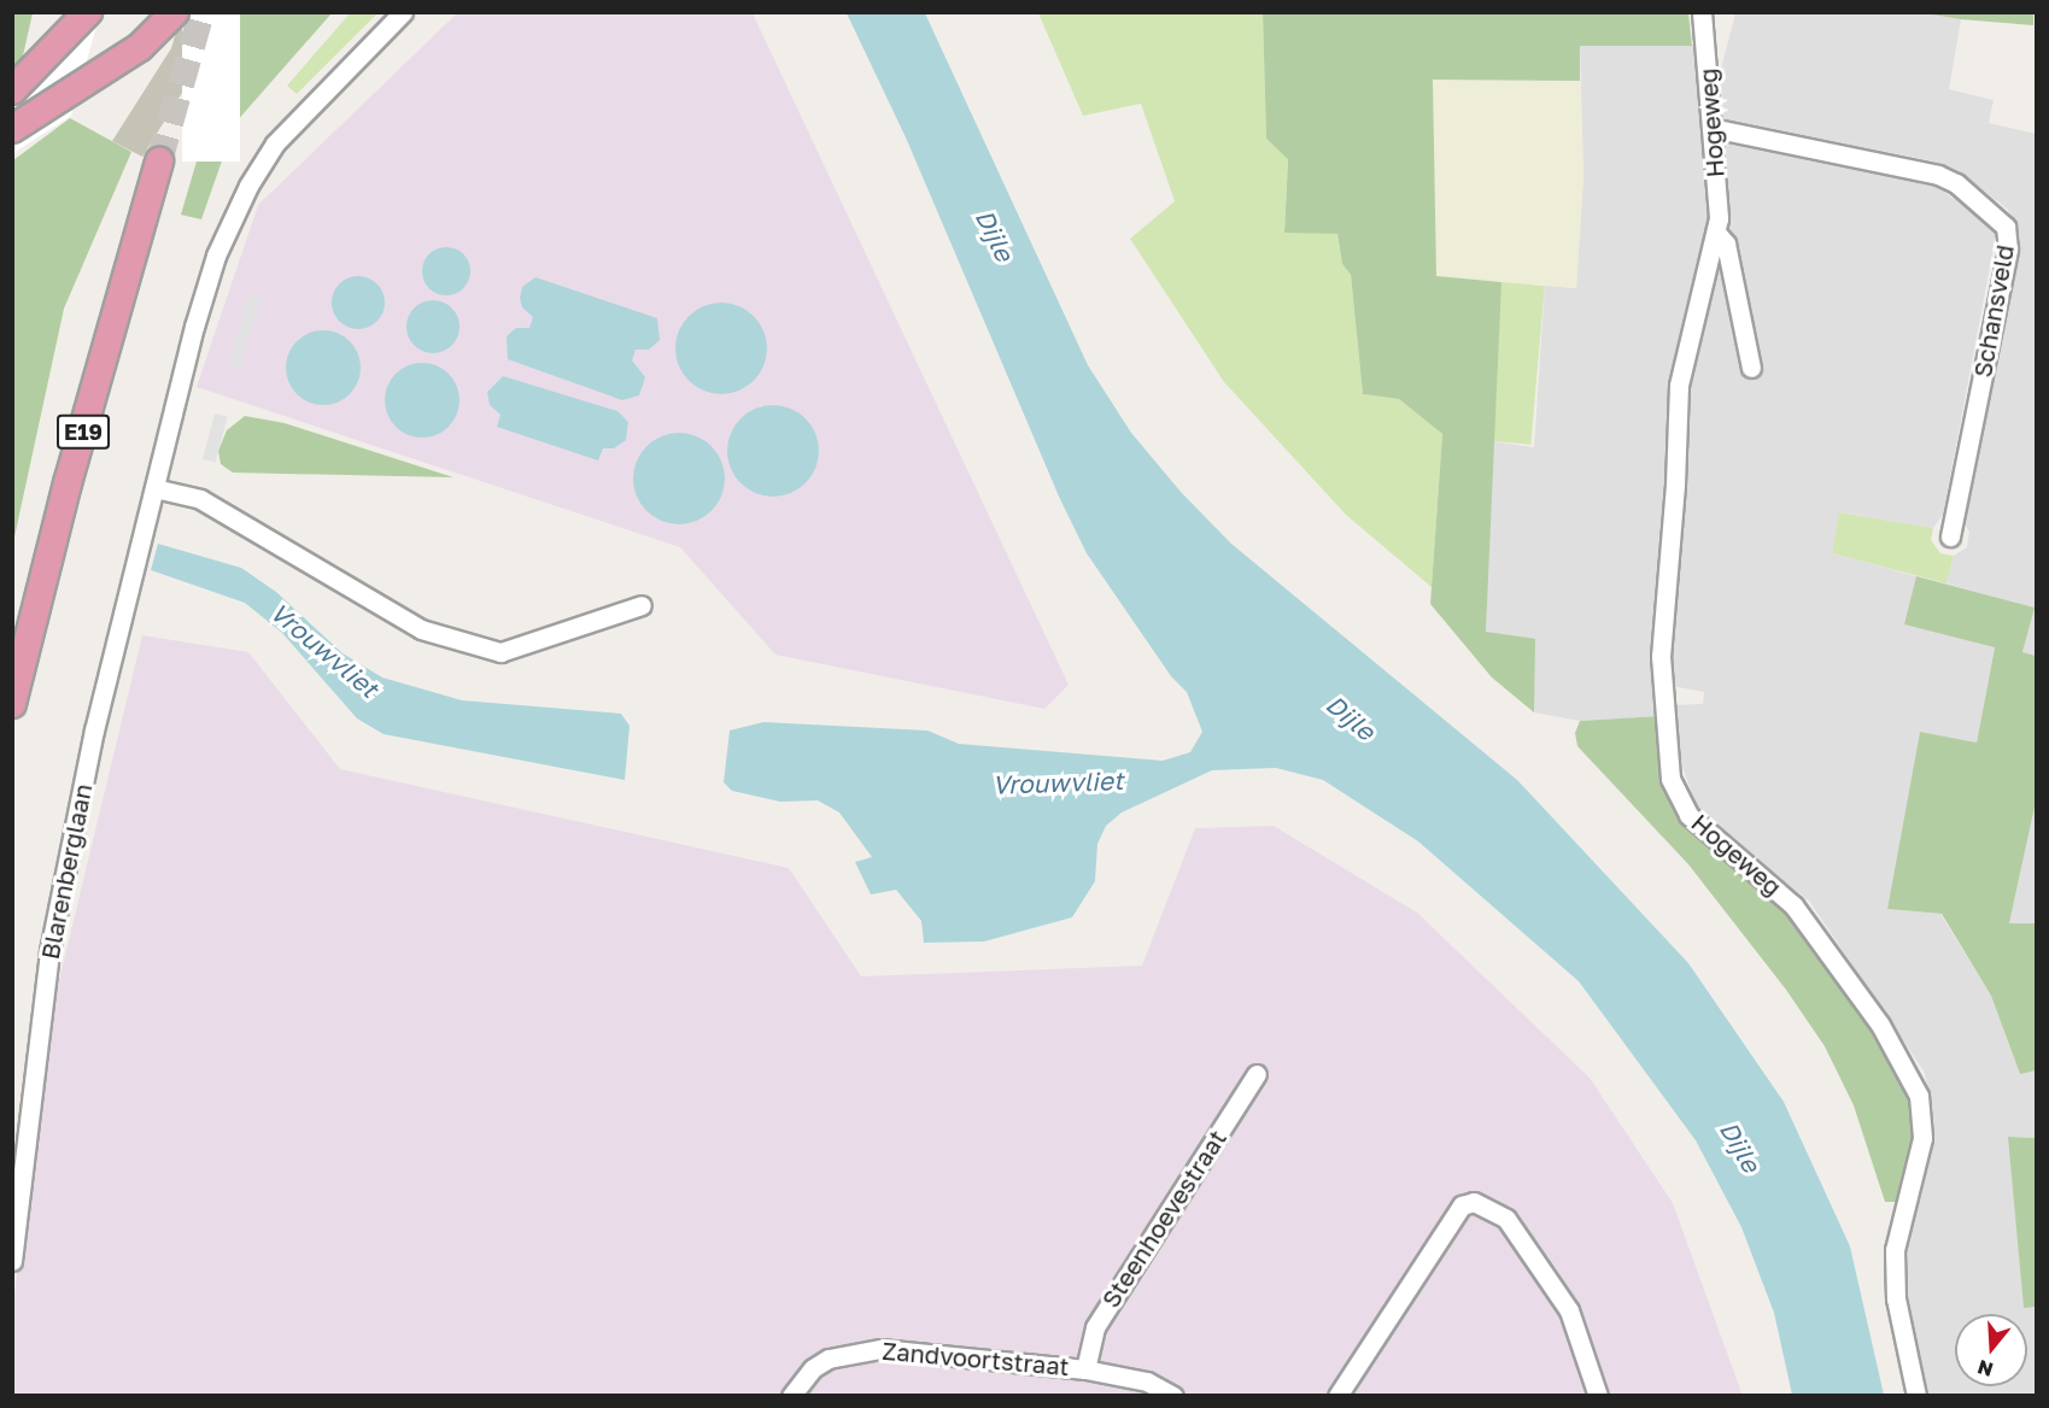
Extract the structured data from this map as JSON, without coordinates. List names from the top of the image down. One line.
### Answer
{"streets":{"highway":["E19"],"street":["Hogeweg","Schansveld","Blarenberglaan","Steenhoevestraat","Zandvoortstraat"]},"crossings":[["Hogeweg","Schansveld"],["Steenhoevestraat","Zandvoortstraat"]],"water":["Dijle","Vrouwvliet"],"north":"bottom"}
